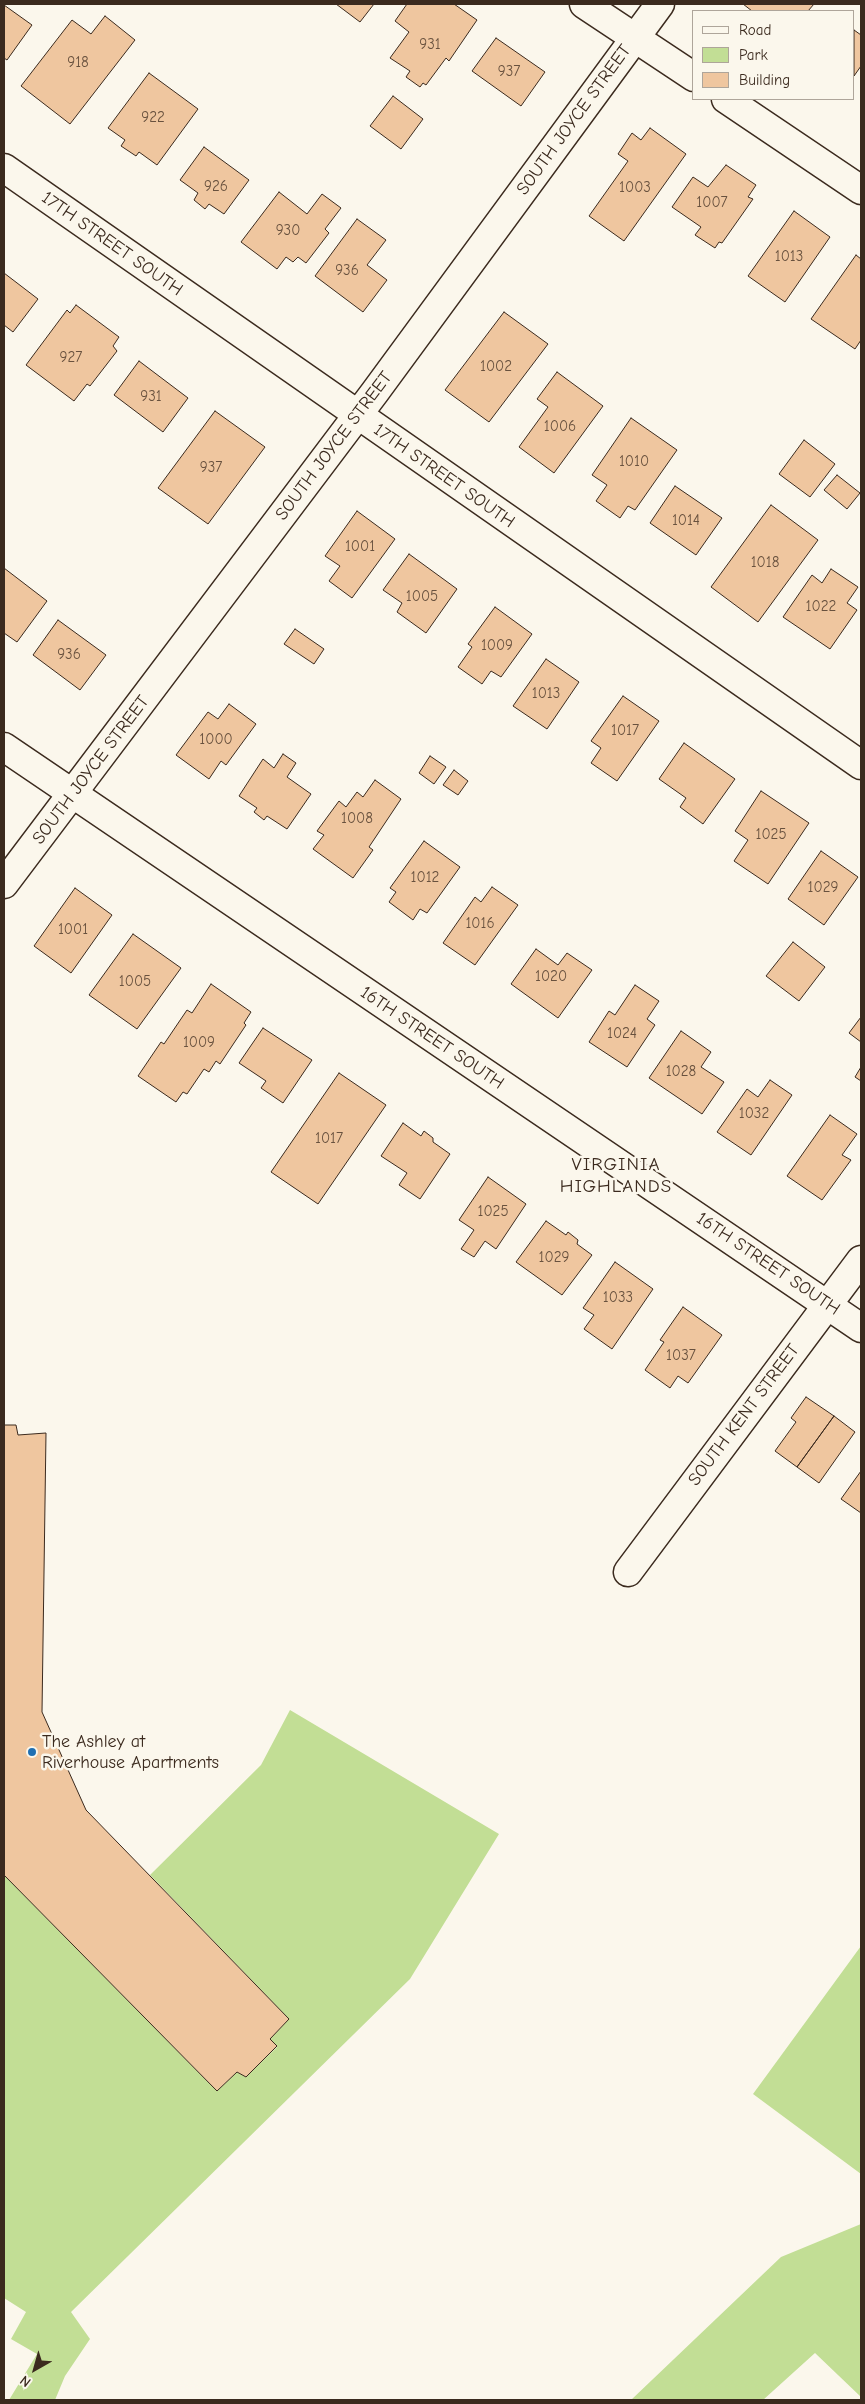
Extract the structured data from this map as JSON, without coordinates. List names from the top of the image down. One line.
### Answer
{"streets":{"street":["SOUTH JOYCE STREET","17TH STREET SOUTH","16TH STREET SOUTH","SOUTH KENT STREET"]},"crossings":[["SOUTH JOYCE STREET","17TH STREET SOUTH"],["SOUTH JOYCE STREET","16TH STREET SOUTH"],["16TH STREET SOUTH","SOUTH KENT STREET"]],"districts":["VIRGINIA HIGHLANDS"],"places":["The Ashley at Riverhouse Apartments"],"house_numbers":["931","918","937","922","926","1003","1007","930","1013","936","927","1002","931","1006","1010","937","1014","1001","1018","1005","1022","1009","936","1013","1017","1000","1008","1025","1012","1029","1016","1001","1020","1005","1024","1009","1028","1032","1017","1025","1029","1033","1037"],"legend":["Road","Park","Building"],"north":"bottom left"}
